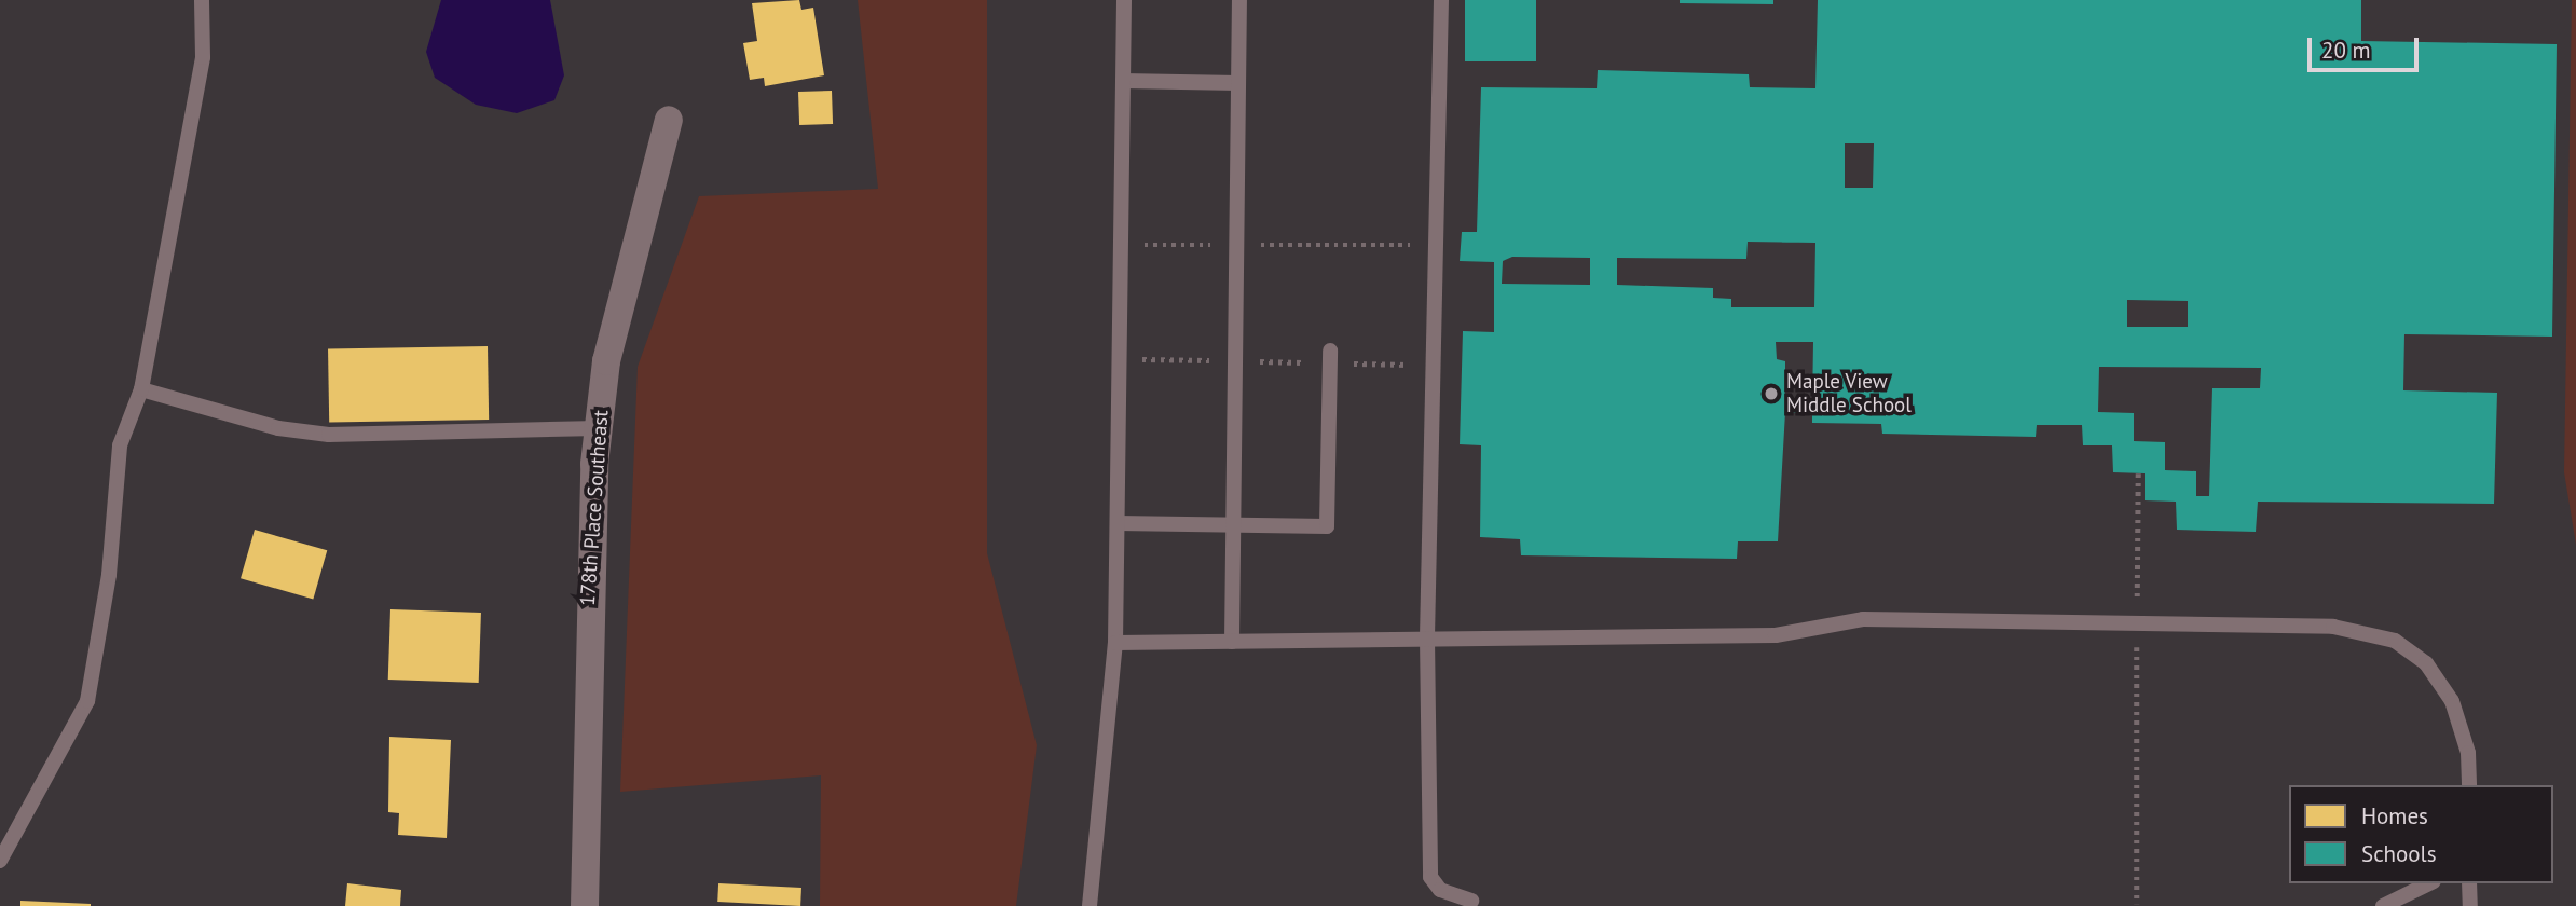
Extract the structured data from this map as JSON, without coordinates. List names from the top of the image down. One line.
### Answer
{"streets":{"street":["178th Place Southeast"]},"places":["Maple View Middle School"],"legend":["Homes","Schools"],"scale_bar":"20 m"}
